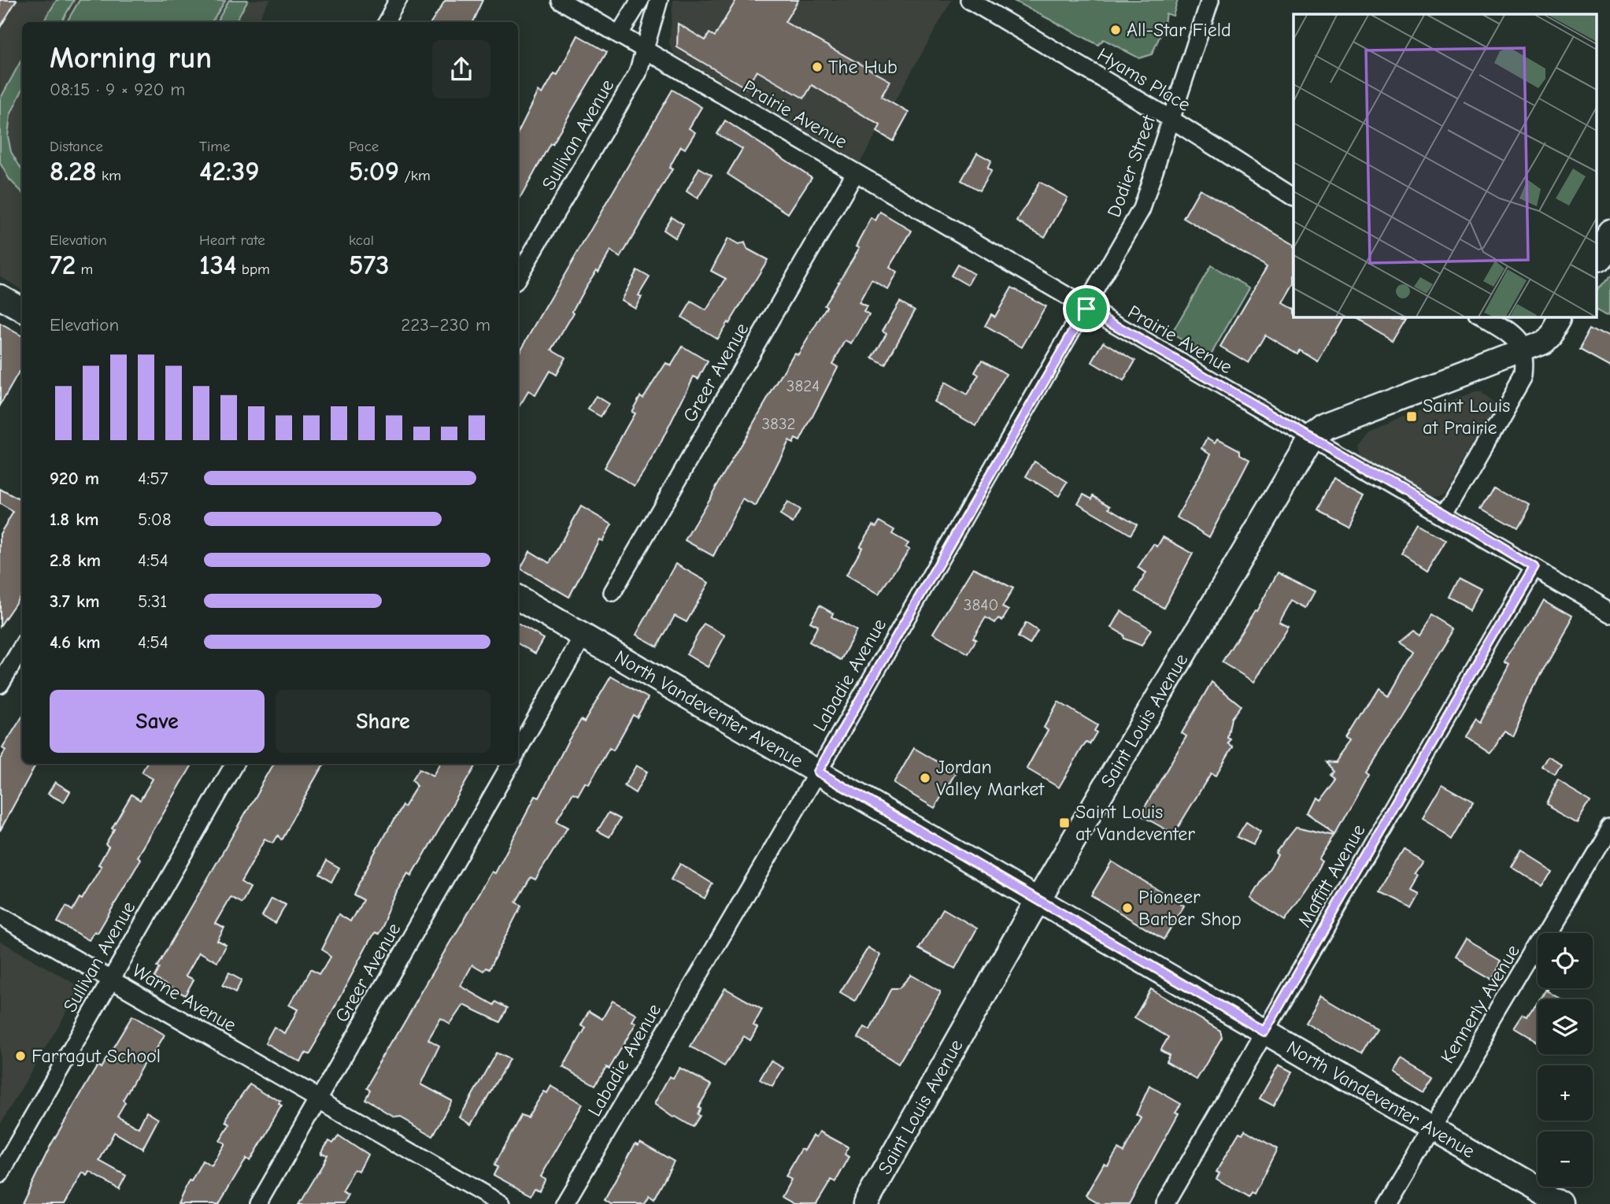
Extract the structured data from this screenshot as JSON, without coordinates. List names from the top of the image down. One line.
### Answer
{"streets":{"main road":["North Vandeventer Avenue","Saint Louis Avenue"],"street":["Hyams Place","Prairie Avenue","Sullivan Avenue","Dodier Street","Greer Avenue","Labadie Avenue","Maffitt Avenue","Warne Avenue","Kennerly Avenue"]},"crossings":[["Hyams Place","Dodier Street"],["Prairie Avenue","Sullivan Avenue"],["Prairie Avenue","Dodier Street"],["Prairie Avenue","Greer Avenue"],["Prairie Avenue","Labadie Avenue"],["Prairie Avenue","Saint Louis Avenue"],["Prairie Avenue","Maffitt Avenue"],["Sullivan Avenue","Warne Avenue"],["Dodier Street","Labadie Avenue"],["Greer Avenue","Warne Avenue"],["Labadie Avenue","North Vandeventer Avenue"],["North Vandeventer Avenue","Saint Louis Avenue"],["North Vandeventer Avenue","Maffitt Avenue"],["North Vandeventer Avenue","Kennerly Avenue"]],"places":{"other":["All-Star Field","The Hub","Jordan Valley Market","Pioneer Barber Shop","Farragut School"],"transit":["Saint Louis at Prairie","Saint Louis at Vandeventer"]},"house_numbers":["3824","3832","3840"],"page":{"heading":["Morning run","08:15 · 9 × 920 m"],"stats":[["Distance","8.28 km"],["Time","42:39"],["Pace","5:09 /km"],["Elevation","72 m"],["Heart rate","134 bpm"],["kcal","573"]],"chart":["Elevation","223–230 m"],"list":[{"name":"920 m","note":"4:57"},{"name":"1.8 km","note":"5:08"},{"name":"2.8 km","note":"4:54"},{"name":"3.7 km","note":"5:31"},{"name":"4.6 km","note":"4:54"}],"buttons":["Save","Share"],"map_buttons":["+","−"]}}
